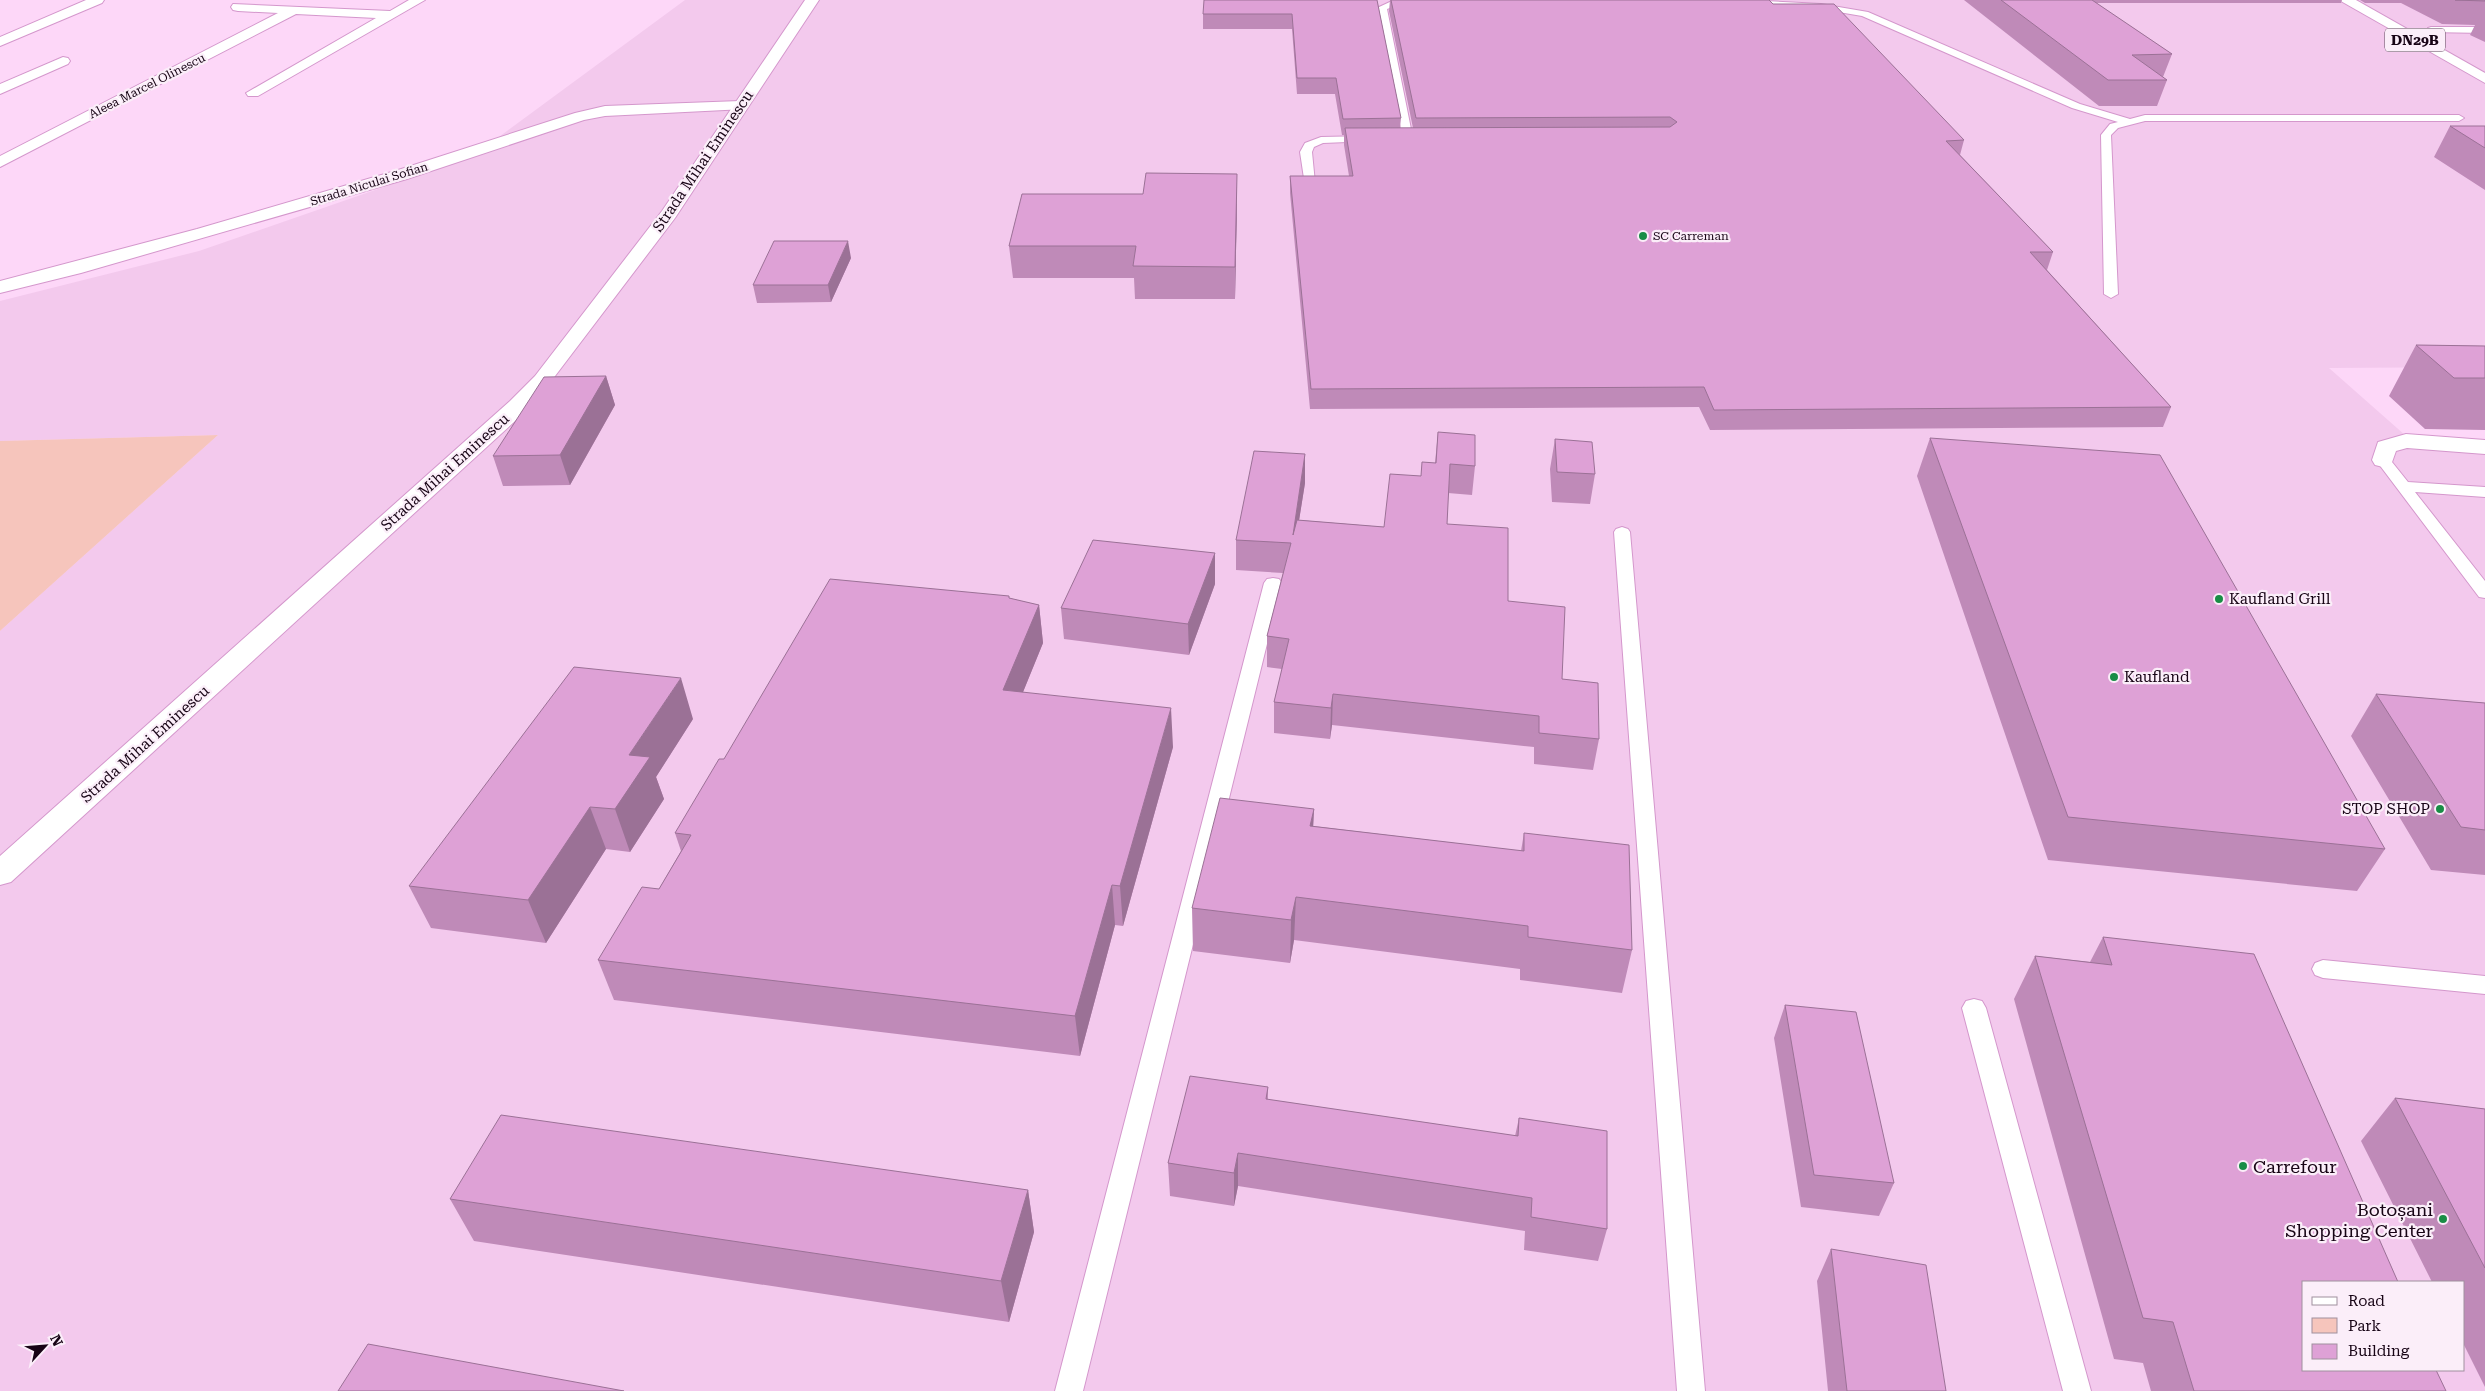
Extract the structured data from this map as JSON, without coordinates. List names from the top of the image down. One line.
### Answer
{"streets":{"street":["DN29B","Aleea Marcel Olinescu","Strada Mihai Eminescu","Strada Niculai Sofian"]},"crossings":[["Strada Mihai Eminescu","Strada Niculai Sofian"]],"places":["SC Carreman","Kaufland Grill","Kaufland","STOP SHOP","Carrefour","Botoșani Shopping Center"],"legend":["Road","Park","Building"],"north":"top right"}
